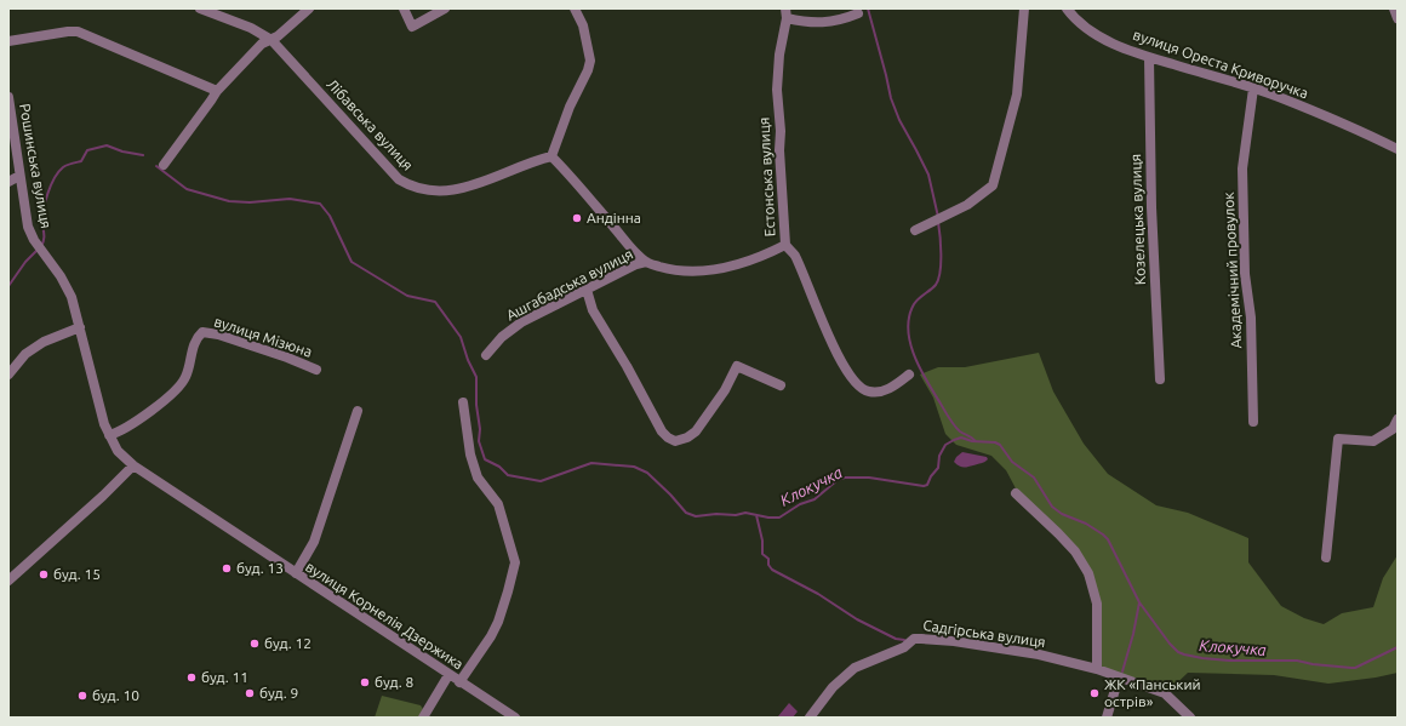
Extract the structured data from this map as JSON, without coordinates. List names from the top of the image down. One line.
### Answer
{"streets":{"street":["вулиця Ореста Криворучка","Лібавська вулиця","Рошинська вулиця","Естонська вулиця","Козелецька вулиця","Академічний провулок","Ашгабадська вулиця","вулиця Мізюна","вулиця Корнелія Дзержика","Садгірська вулиця"]},"crossings":[["вулиця Ореста Криворучка","Козелецька вулиця"],["вулиця Ореста Криворучка","Академічний провулок"],["Рошинська вулиця","вулиця Корнелія Дзержика"],["вулиця Мізюна","вулиця Корнелія Дзержика"]],"water":["Клокучка"],"places":["Андінна","буд. 13","буд. 15","буд. 12","буд. 11","буд. 8","буд. 9","ЖК «Панський острів»","буд. 10"]}
